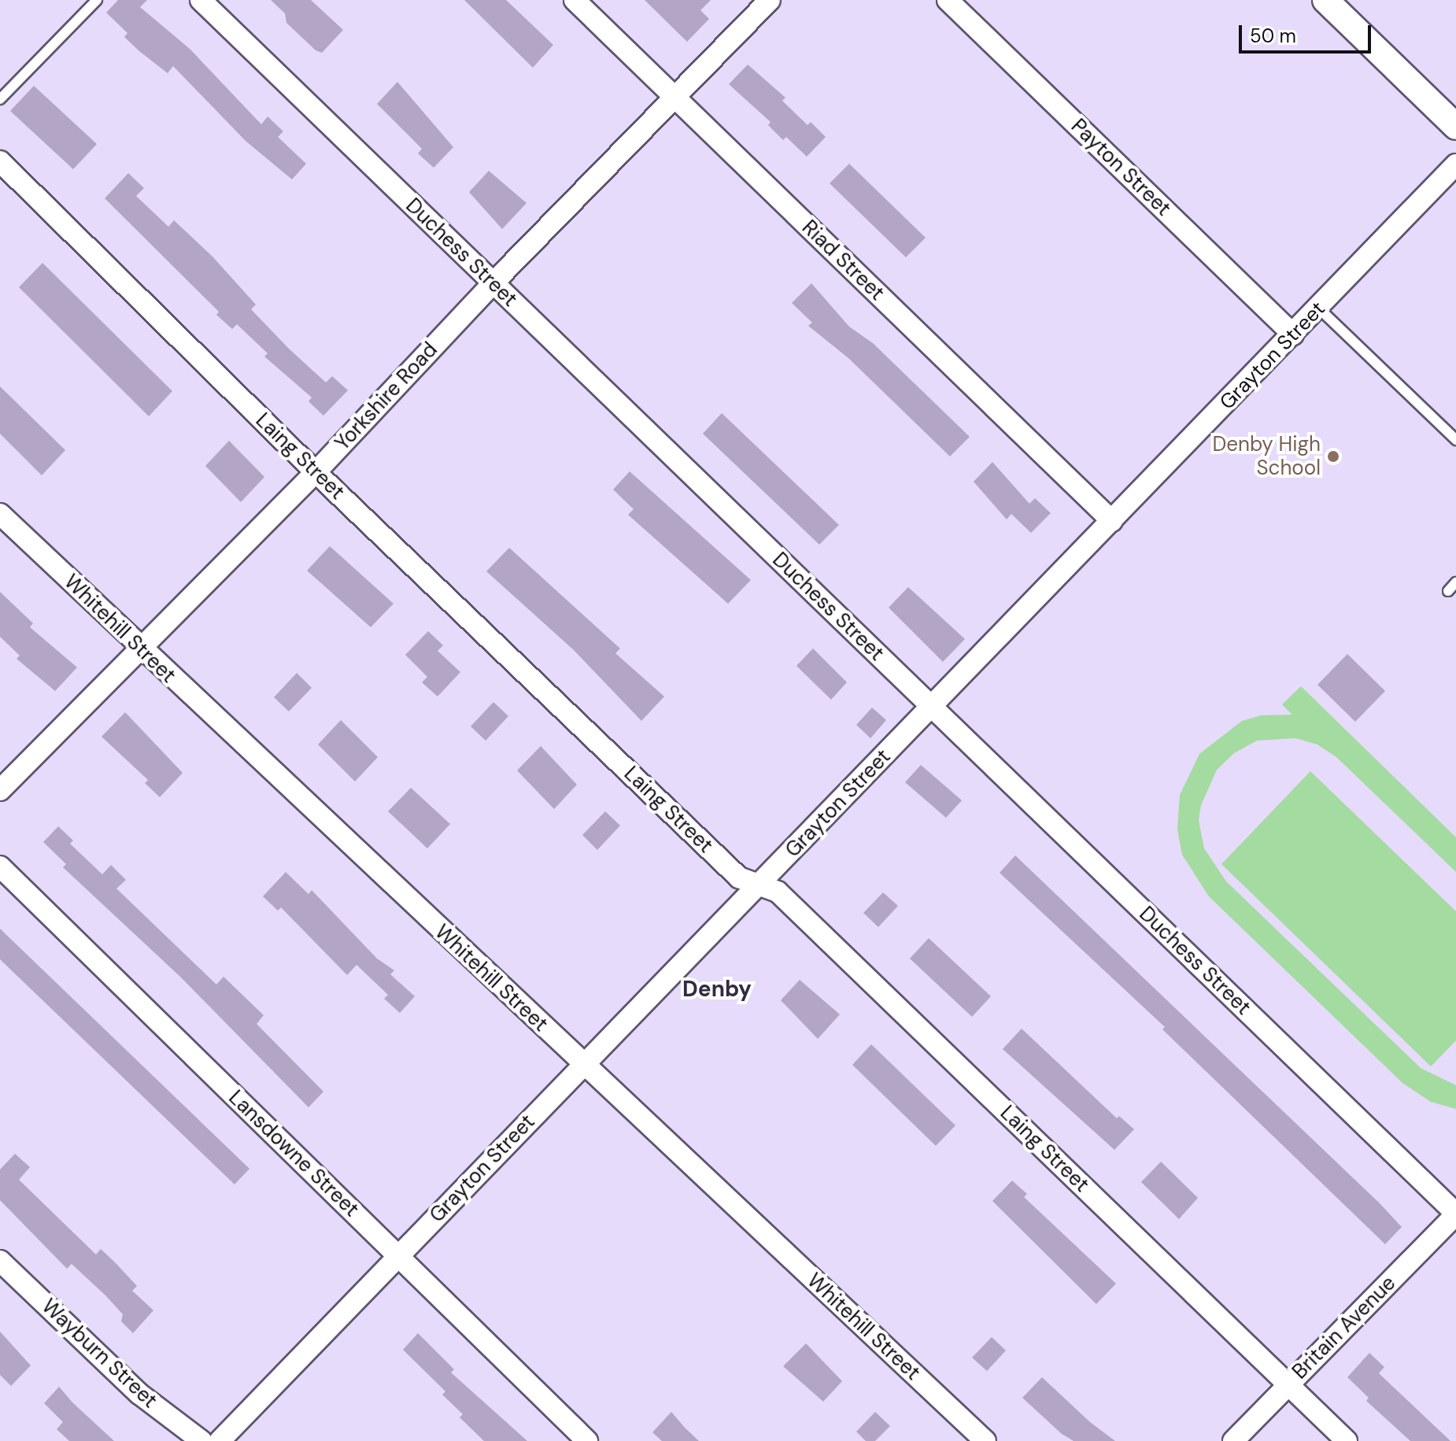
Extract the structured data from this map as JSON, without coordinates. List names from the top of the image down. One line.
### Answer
{"streets":{"street":["Payton Street","Duchess Street","Riad Street","Grayton Street","Yorkshire Road","Laing Street","Whitehill Street","Lansdowne Street","Britain Avenue","Wayburn Street"]},"crossings":[["Payton Street","Grayton Street"],["Duchess Street","Grayton Street"],["Duchess Street","Yorkshire Road"],["Duchess Street","Britain Avenue"],["Riad Street","Grayton Street"],["Riad Street","Yorkshire Road"],["Grayton Street","Laing Street"],["Grayton Street","Whitehill Street"],["Grayton Street","Lansdowne Street"],["Yorkshire Road","Laing Street"],["Yorkshire Road","Whitehill Street"],["Laing Street","Britain Avenue"]],"districts":["Denby"],"places":["Denby High School"],"scale_bar":"50 m"}
